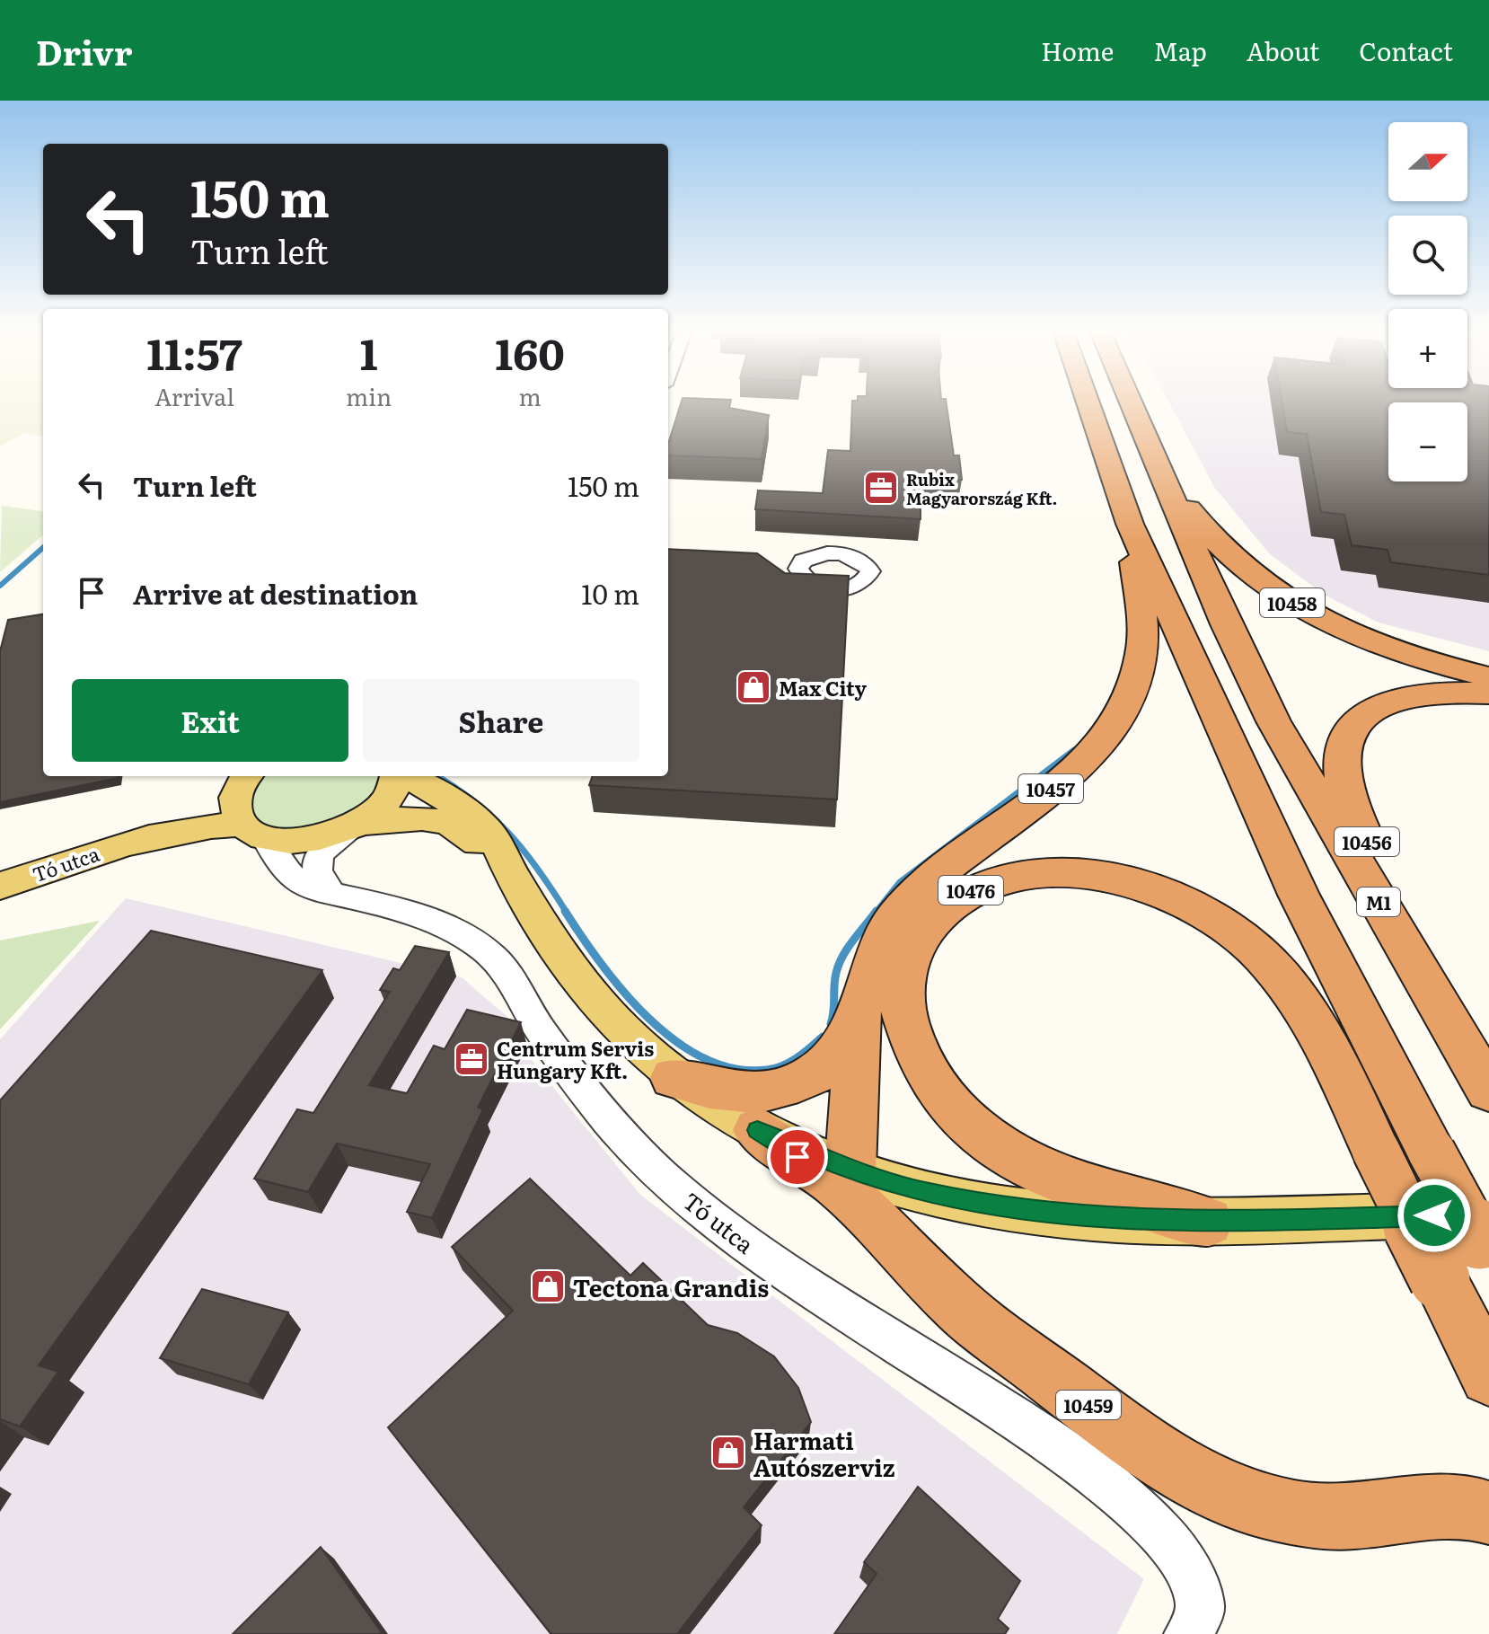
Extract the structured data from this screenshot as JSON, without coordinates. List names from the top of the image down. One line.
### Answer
{"streets":{"highway":["10458","10457","10456","10476","M1","10459"],"main road":["Tó utca"]},"crossings":[["10458","M1"],["10456","M1"]],"places":{"office":["Rubix Magyarország Kft.","Centrum Servis Hungary Kft."],"shop":["Max City","Tectona Grandis","Harmati Autószerviz"]},"north":"right","page":{"header":"Drivr","nav":["Home","Map","About","Contact"],"map_buttons":["+","−"],"turn":["150 m","Turn left"],"eta":["11:57","Arrival","1","min","160","m"],"list":[{"name":"Turn left","value":"150 m"},{"name":"Arrive at destination","value":"10 m"}],"buttons":["Exit","Share"]}}
